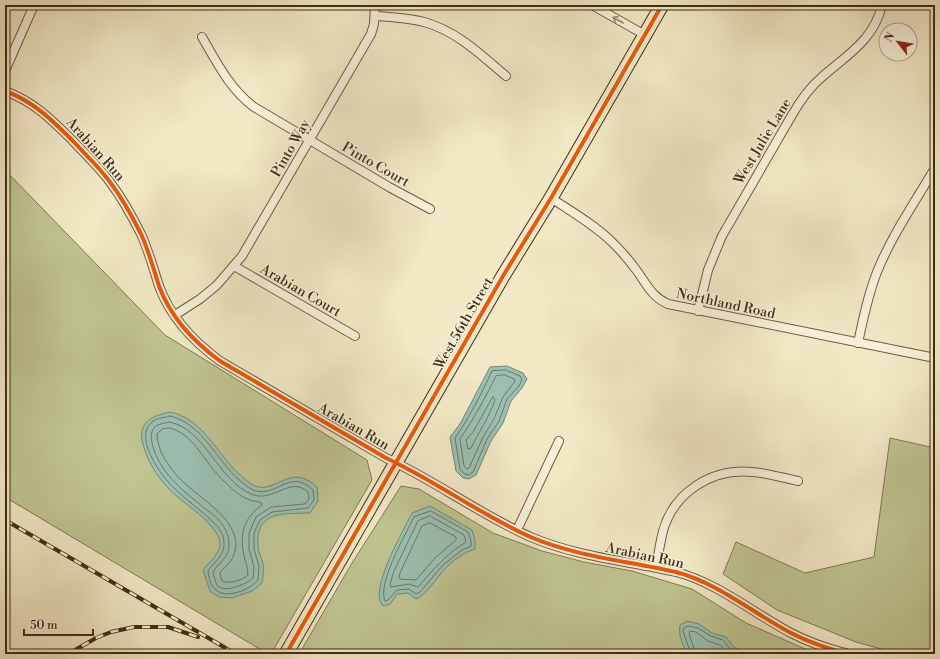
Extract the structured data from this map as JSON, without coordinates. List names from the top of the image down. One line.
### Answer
{"streets":{"main road":["West 56th Street"],"street":["West Julie Lane","Pinto Way","Arabian Run","Pinto Court","Arabian Court","Northland Road"]},"crossings":[["West Julie Lane","Northland Road"],["Pinto Way","Arabian Run"],["Pinto Way","Pinto Court"],["Pinto Way","Arabian Court"],["Arabian Run","West 56th Street"],["Northland Road","West 56th Street"]],"scale_bar":"50 m","north":"top left"}
